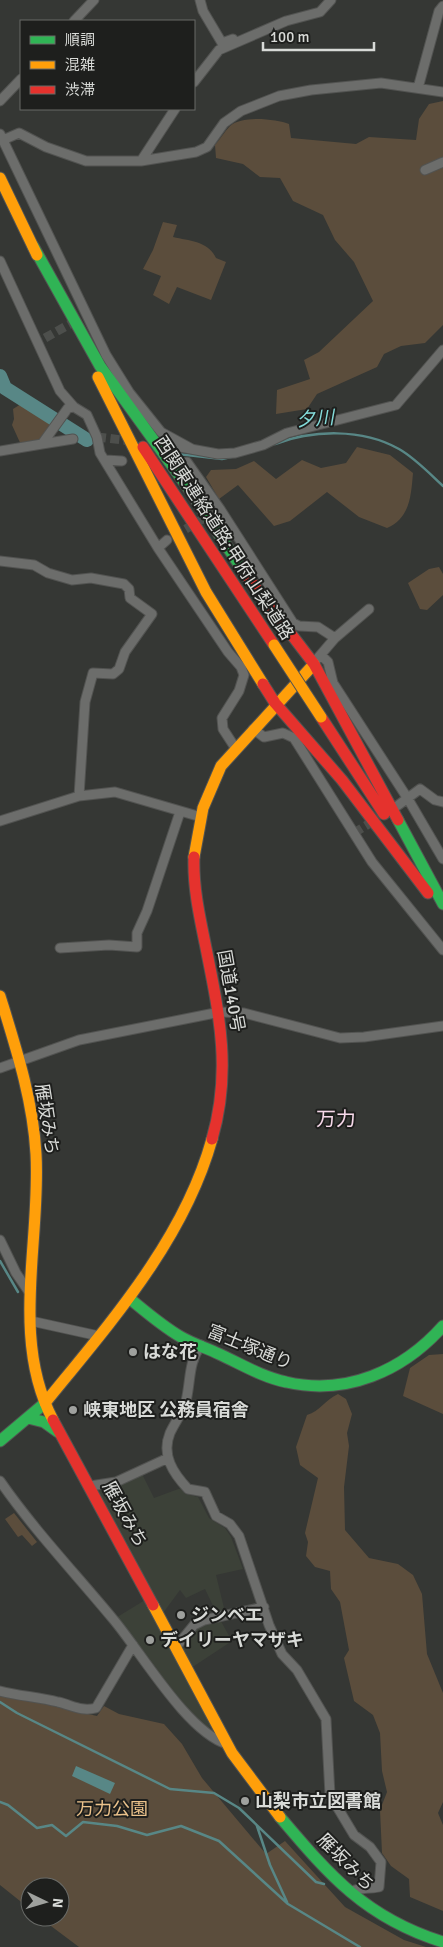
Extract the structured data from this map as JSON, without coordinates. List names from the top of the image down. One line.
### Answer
{"streets":{"main road":["西関東連絡道路;甲府山梨道路","国道140号","雁坂みち","富士塚通り"]},"crossings":[["国道140号","雁坂みち"],["国道140号","富士塚通り"]],"districts":["万力"],"water":["夕川"],"parks":["万力公園"],"places":["はな花","峡東地区 公務員宿舎","ジンベエ","デイリーヤマザキ","山梨市立図書館"],"legend":["順調","混雑","渋滞"],"scale_bar":"100 m","north":"right"}
